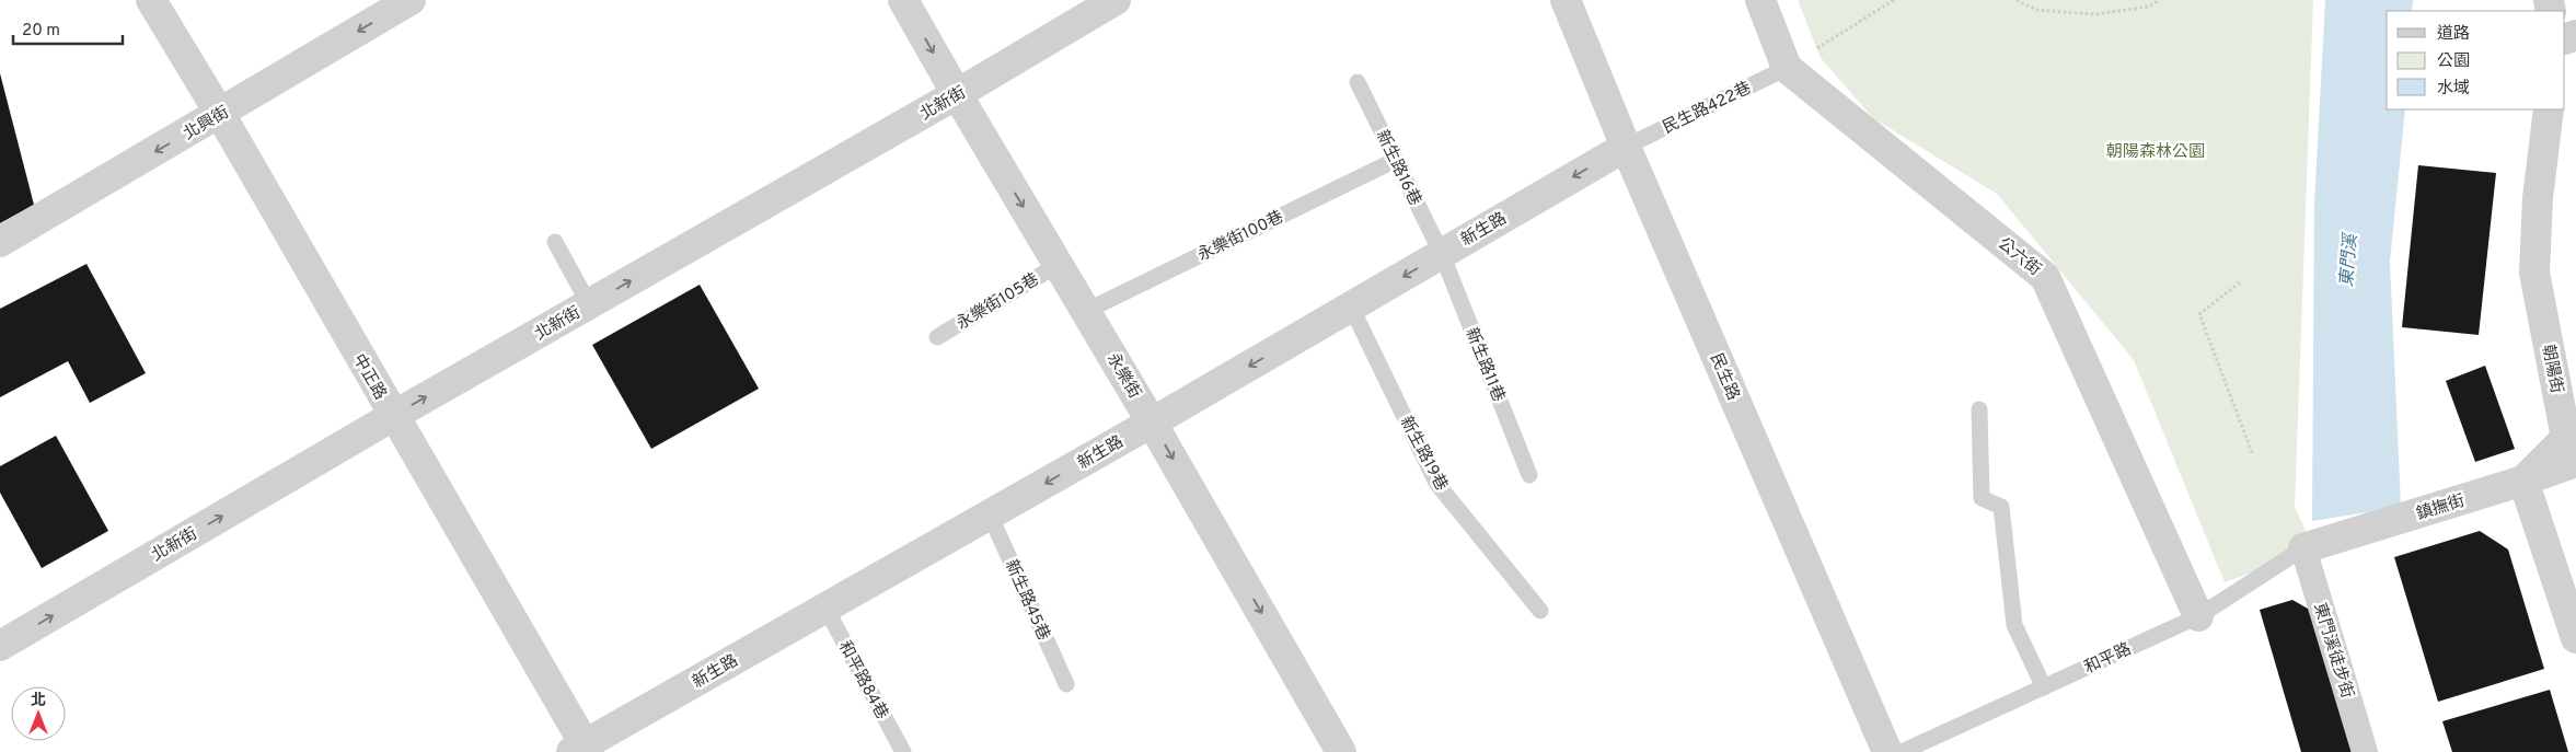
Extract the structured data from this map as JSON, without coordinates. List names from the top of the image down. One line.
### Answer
{"streets":{"street":["北新街","北興街","新生路","公六街","朝陽街","永樂街","中正路","民生路","鎮撫街","東門溪徒步街"],"lane":["民生路422巷","新生路16巷","永樂街100巷","永樂街105巷","新生路11巷","新生路19巷","新生路45巷","和平路","和平路84巷"]},"crossings":[["北新街","永樂街"],["北新街","中正路"],["民生路422巷","新生路"],["民生路422巷","公六街"],["民生路422巷","民生路"],["北興街","中正路"],["新生路16巷","新生路"],["新生路16巷","永樂街100巷"],["新生路16巷","新生路11巷"],["新生路","新生路11巷"],["新生路","永樂街"],["新生路","中正路"],["新生路","民生路"],["新生路","新生路19巷"],["新生路","新生路45巷"],["新生路","和平路84巷"],["永樂街100巷","永樂街"],["公六街","和平路"],["永樂街105巷","永樂街"],["朝陽街","鎮撫街"],["鎮撫街","東門溪徒步街"],["鎮撫街","和平路"],["東門溪徒步街","和平路"]],"one_way":["北新街","北興街","新生路","永樂街"],"water":["東門溪"],"parks":["朝陽森林公園"],"legend":["道路","公園","水域"],"scale_bar":"20 m","north":"top"}
